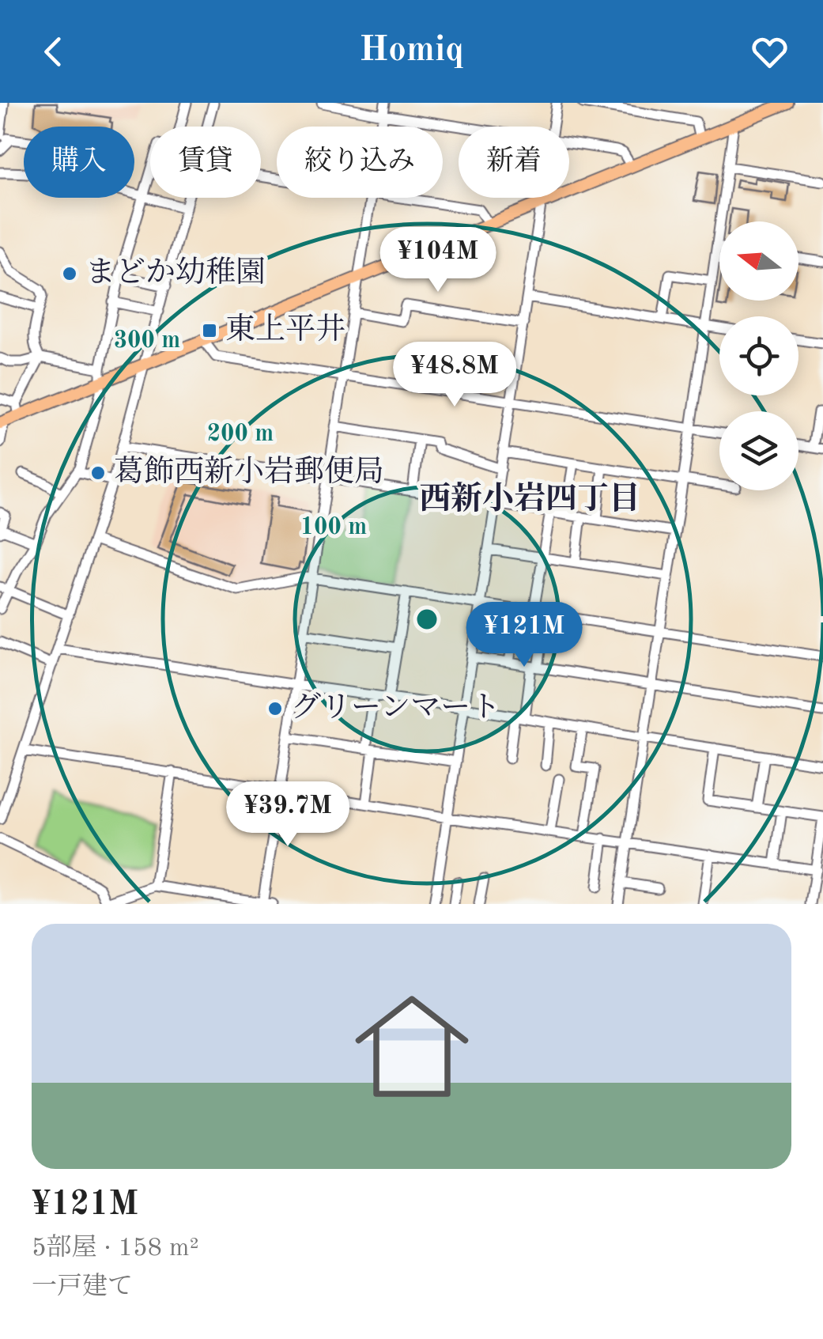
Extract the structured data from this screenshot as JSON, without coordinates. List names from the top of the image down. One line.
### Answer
{"districts":["西新小岩四丁目"],"places":{"other":["まどか幼稚園","葛飾西新小岩郵便局","グリーンマート"],"transit":["東上平井"]},"north":"left","page":{"header":"Homiq","chip":["購入","賃貸","絞り込み","新着"],"price":["¥104M","¥48.8M","¥121M","¥39.7M"],"list":[{"name":"¥121M","note":"5部屋 · 158 m² · 一戸建て"}]},"rings":["300 m","200 m","100 m"]}
